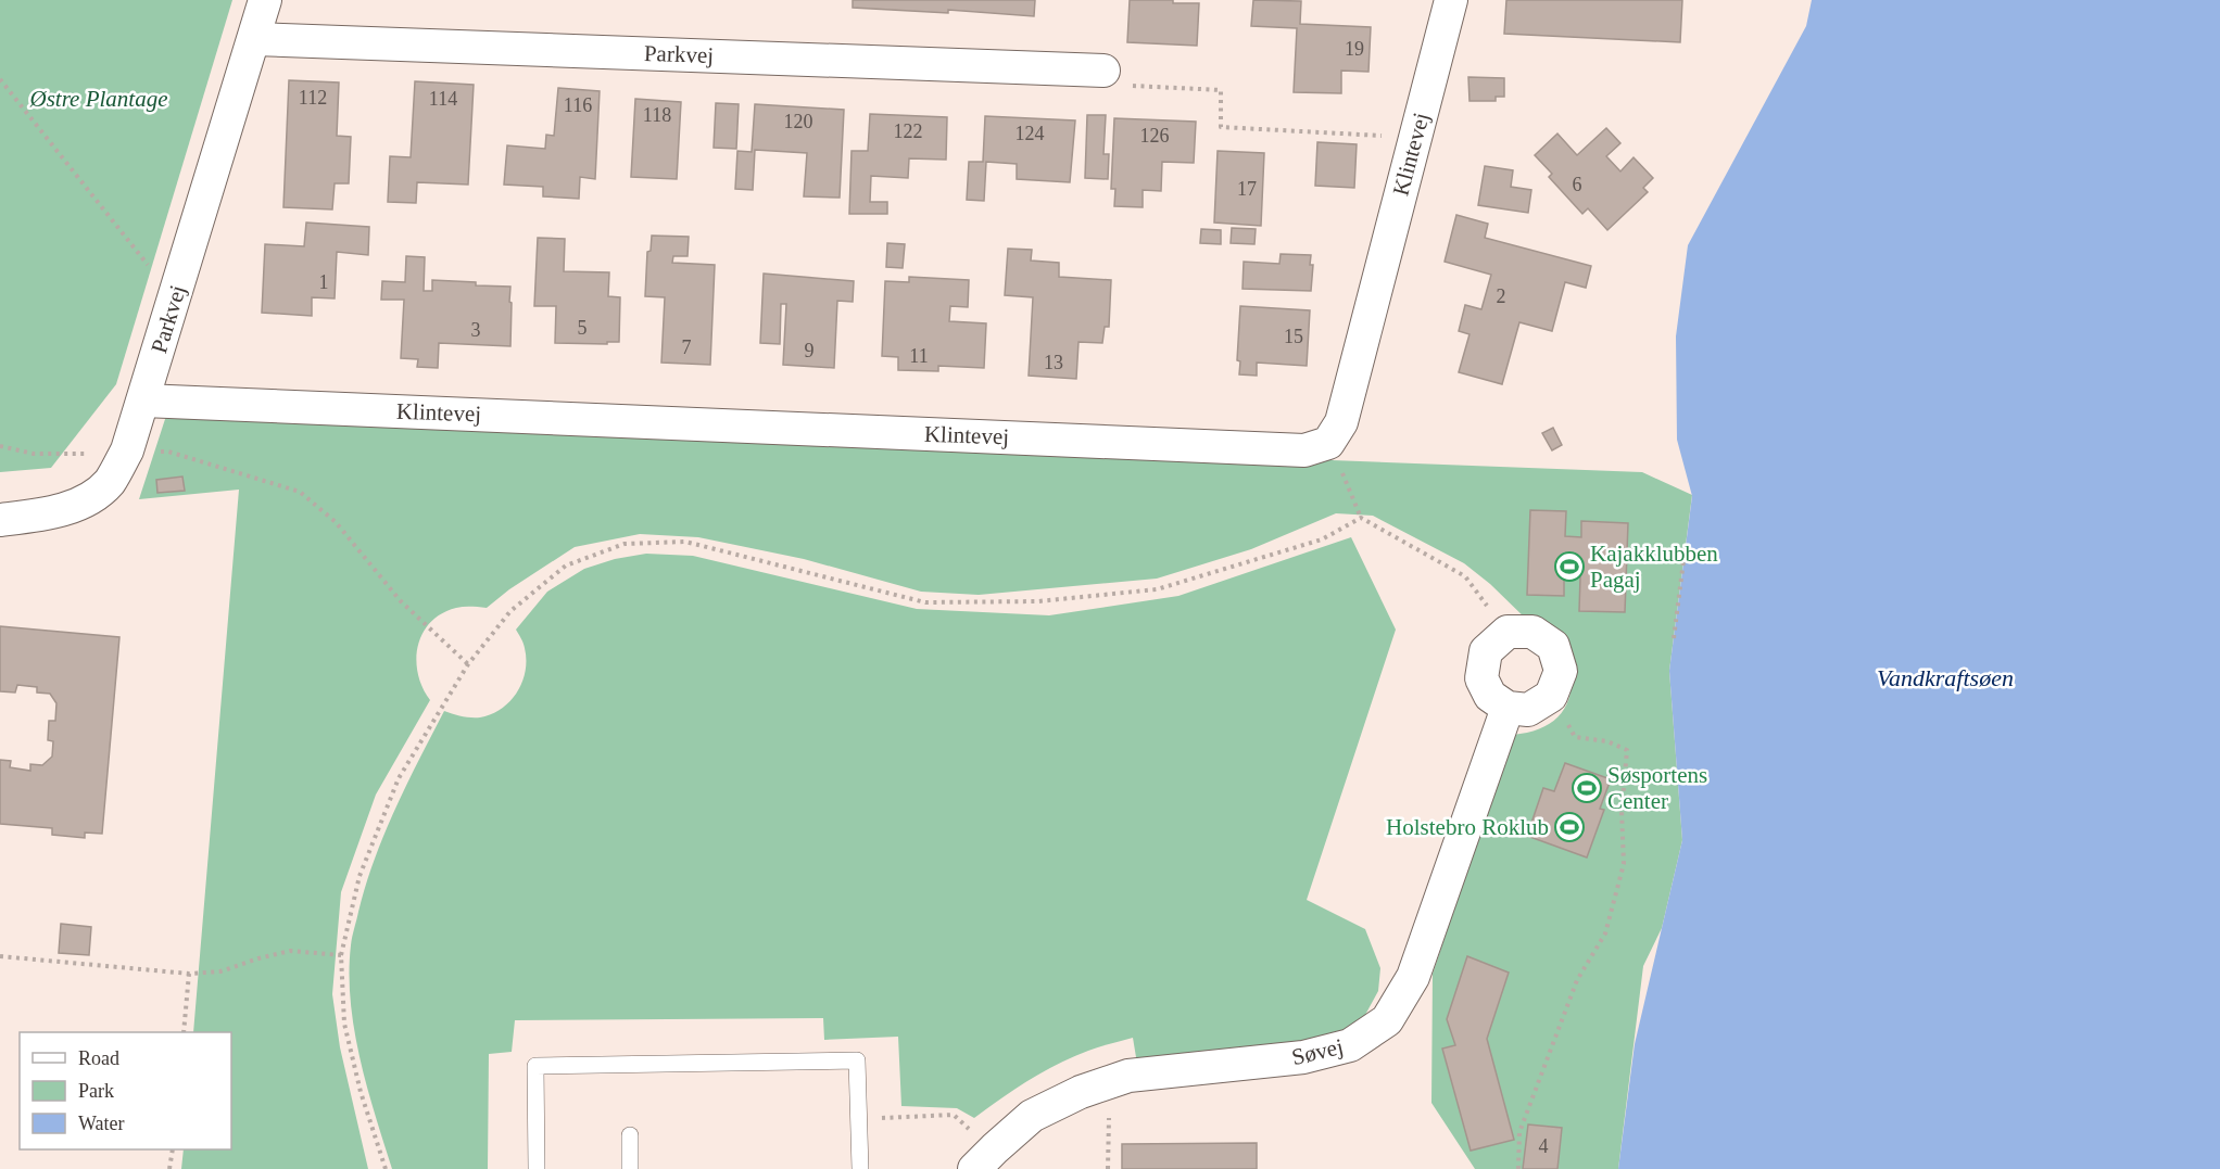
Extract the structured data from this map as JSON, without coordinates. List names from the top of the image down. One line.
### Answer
{"streets":{"street":["Parkvej","Klintevej","Søvej"]},"crossings":[["Parkvej","Klintevej"]],"water":["Vandkraftsøen"],"parks":["Østre Plantage"],"places":{"sports":["Kajakklubben Pagaj","Søsportens Center","Holstebro Roklub"]},"house_numbers":["19","112","114","116","118","120","122","124","126","6","17","1","2","5","3","15","7","9","11","13","4"],"legend":["Road","Park","Water"]}
